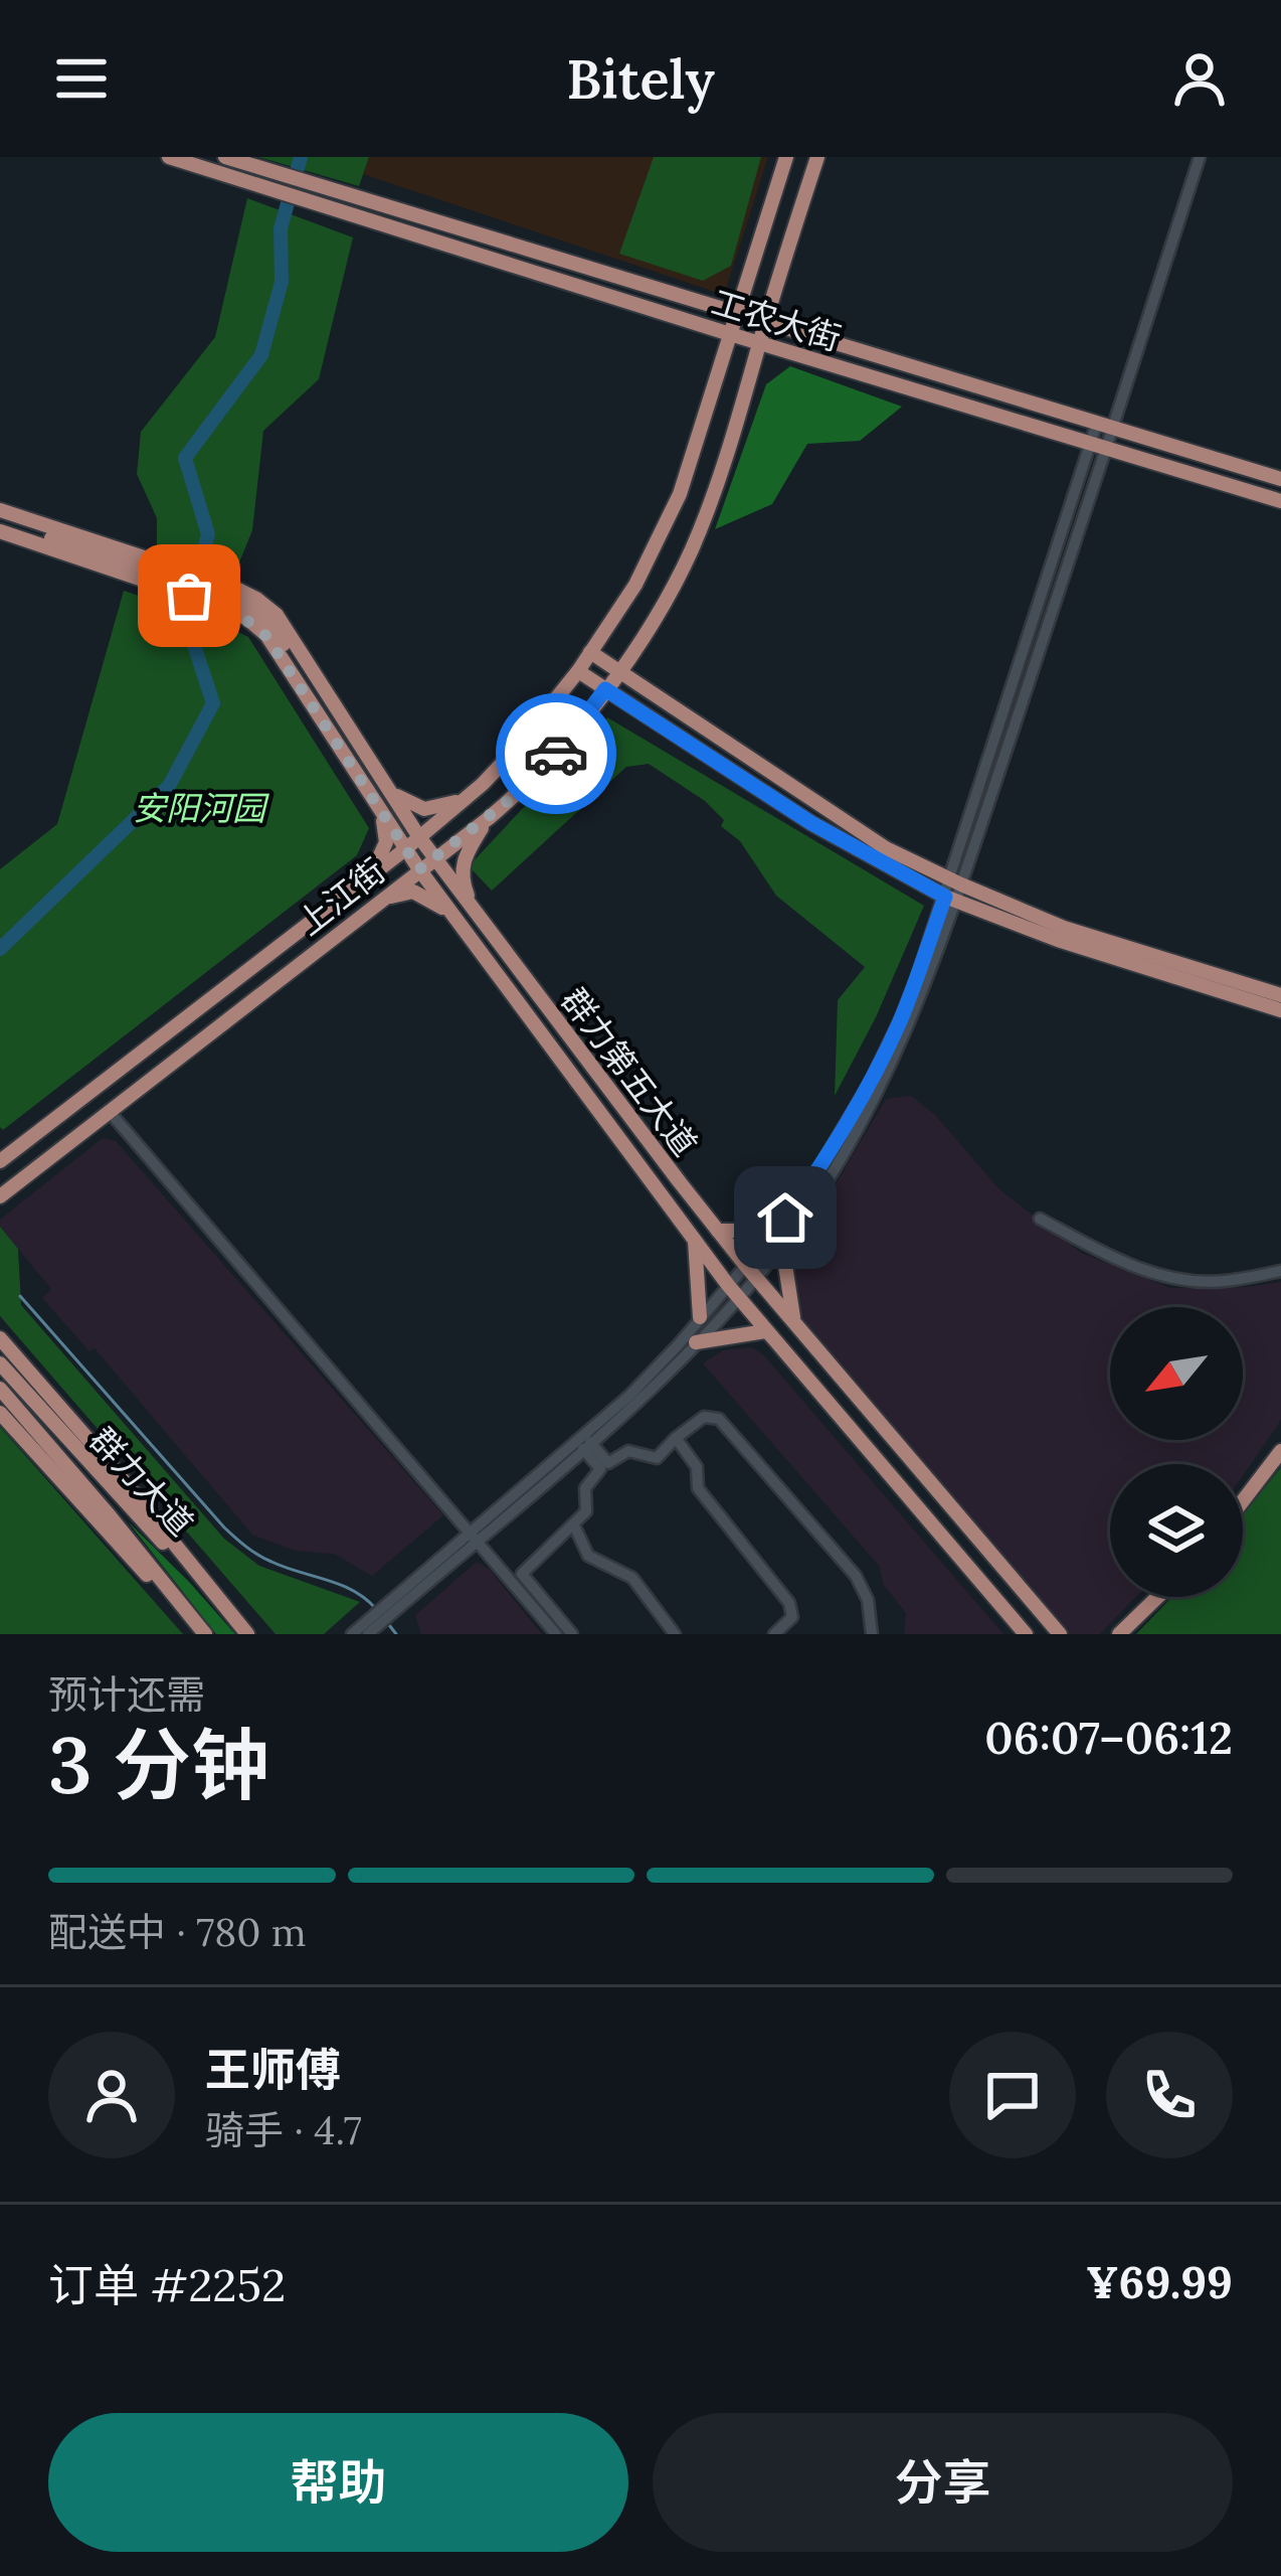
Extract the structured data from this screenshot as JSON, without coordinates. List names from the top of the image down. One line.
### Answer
{"streets":{"main road":["工农大街","上江街","群力第五大道","群力大道"]},"crossings":[["工农大街","上江街"],["上江街","群力第五大道"]],"parks":["安阳河园"],"north":"bottom left","page":{"header":"Bitely","heading":["3 分钟","预计还需","06:07–06:12"],"panel":["王师傅","骑手 · 4.7","订单 #2252","¥69.99"],"bar":"配送中 · 780 m","buttons":["帮助","分享"]}}
